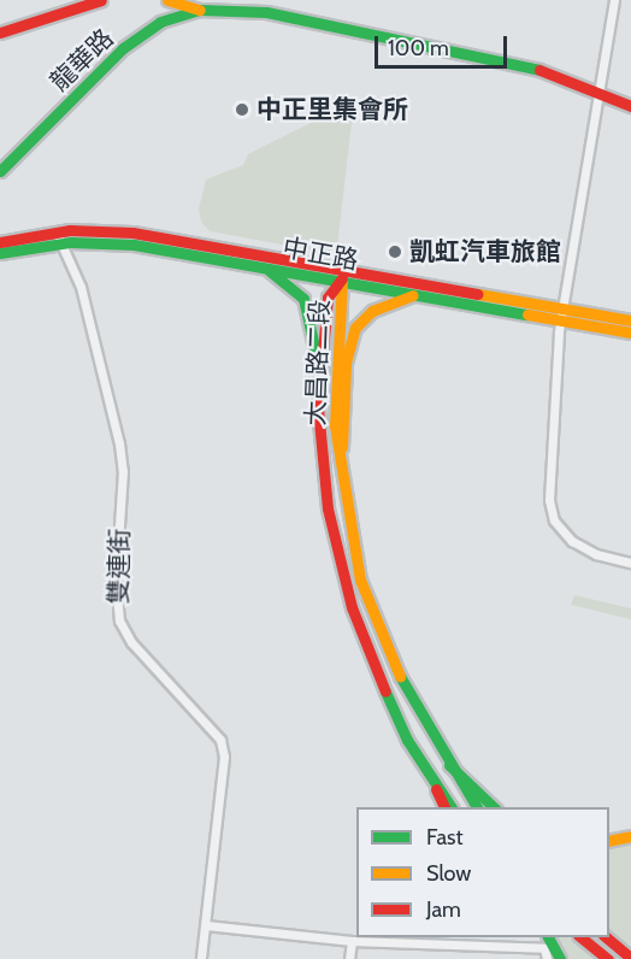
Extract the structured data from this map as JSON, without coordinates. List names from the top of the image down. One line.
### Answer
{"streets":{"main road":["龍華路","中正路","大昌路二段"],"street":["雙連街"]},"crossings":[["中正路","大昌路二段"],["中正路","雙連街"]],"places":["中正里集會所","凱虹汽車旅館"],"legend":["Fast","Slow","Jam"],"scale_bar":"100 m"}
